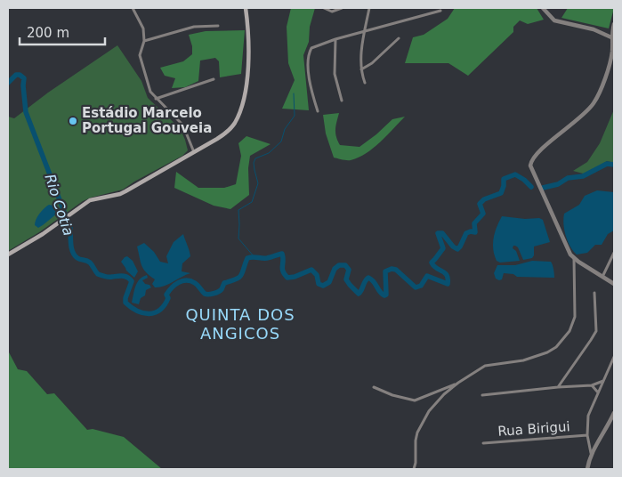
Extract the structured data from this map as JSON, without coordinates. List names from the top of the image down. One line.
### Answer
{"streets":{"street":["Rua Birigui"]},"districts":["QUINTA DOS ANGICOS"],"water":["Rio Cotia"],"places":["Estádio Marcelo Portugal Gouveia"],"scale_bar":"200 m"}
